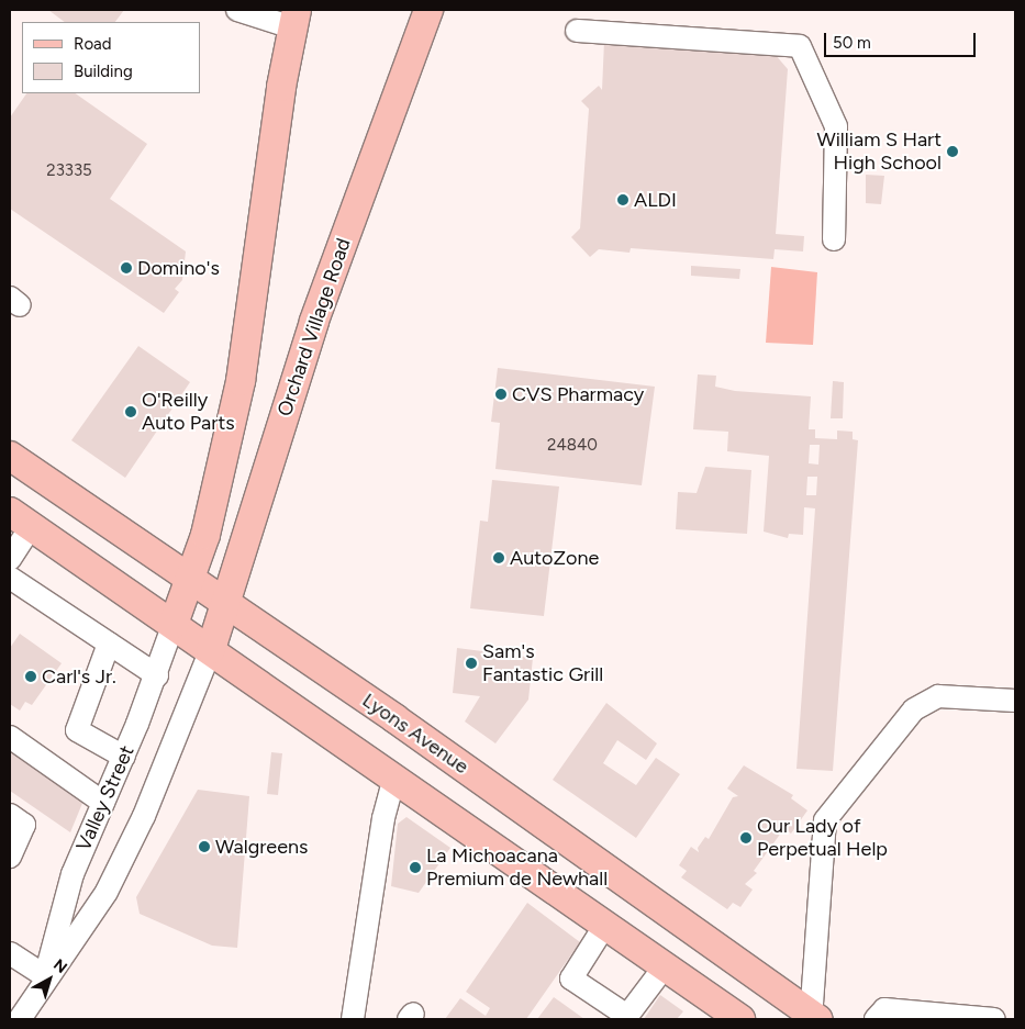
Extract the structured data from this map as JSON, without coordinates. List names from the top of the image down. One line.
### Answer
{"streets":{"main road":["Orchard Village Road","Lyons Avenue"],"street":["Valley Street"]},"crossings":[["Orchard Village Road","Lyons Avenue"],["Orchard Village Road","Valley Street"]],"places":["William S Hart High School","ALDI","Domino's","CVS Pharmacy","O'Reilly Auto Parts","AutoZone","Sam's Fantastic Grill","Carl's Jr.","Our Lady of Perpetual Help","Walgreens","La Michoacana Premium de Newhall"],"house_numbers":["23335","24840"],"legend":["Road","Building"],"scale_bar":"50 m","north":"top right"}
